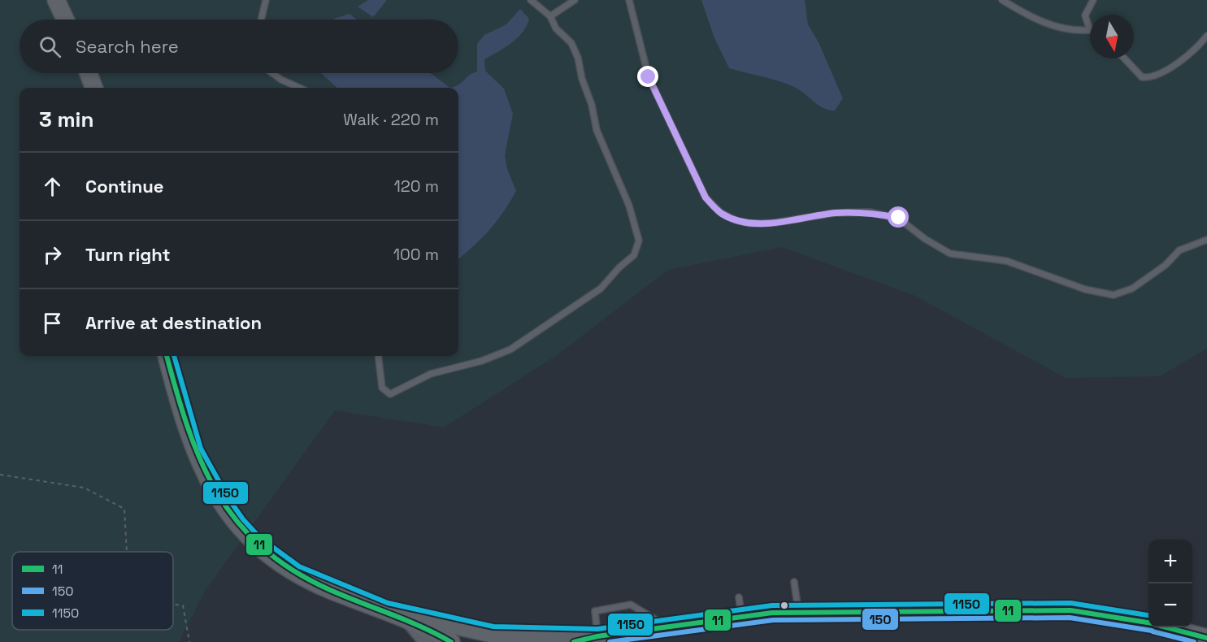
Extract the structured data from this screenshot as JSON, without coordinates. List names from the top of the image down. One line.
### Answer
{"lines":["transit line 11","transit line 1150","transit line 150"],"legend":["11","150","1150"],"north":"bottom","page":{"search":"Search here","heading":["3 min","Walk · 220 m"],"list":[["Continue","120 m"],["Turn right","100 m"],"Arrive at destination"],"map_buttons":["+","−"]}}
